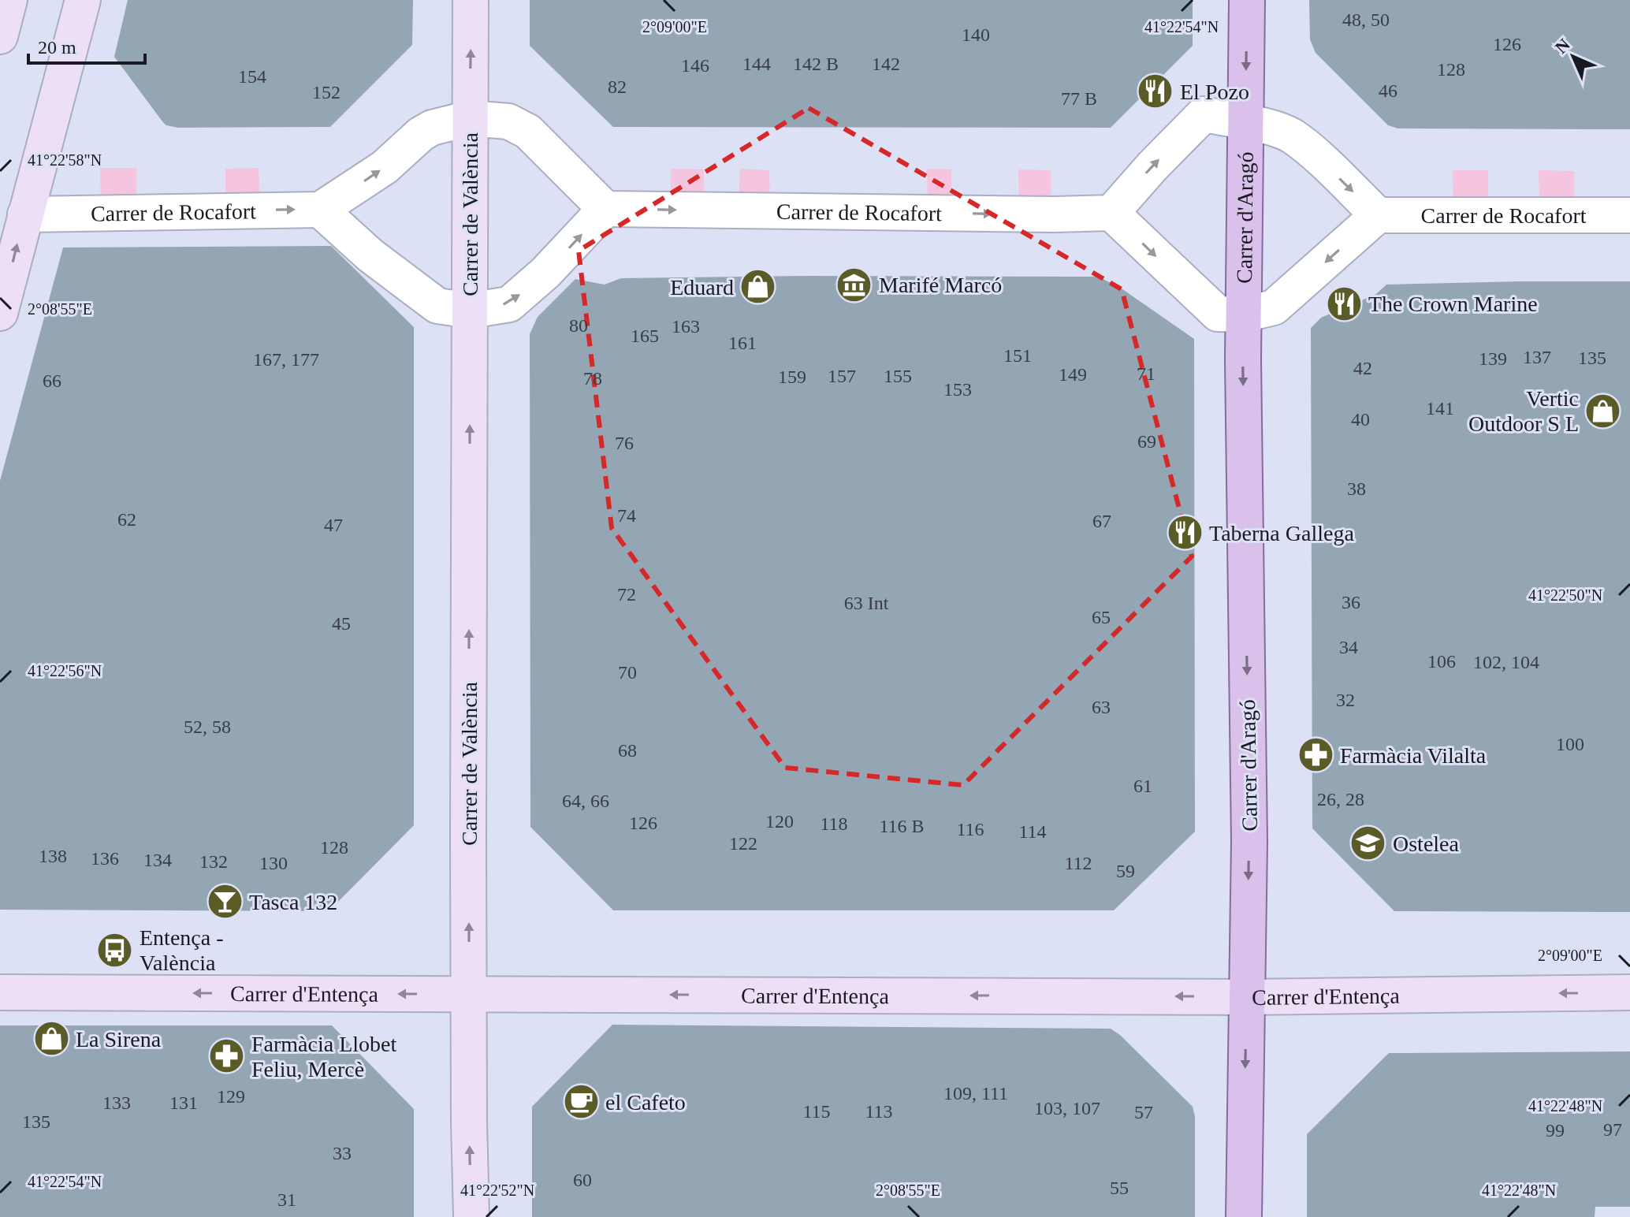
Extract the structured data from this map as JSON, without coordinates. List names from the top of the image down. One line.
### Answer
{"streets":{"main road":["Carrer de València","Carrer d'Aragó","Carrer d'Entença"],"street":["Carrer de Rocafort"]},"crossings":[["Carrer de Rocafort","Carrer de València"],["Carrer de Rocafort","Carrer d'Aragó"],["Carrer de València","Carrer d'Entença"],["Carrer d'Aragó","Carrer d'Entença"]],"one_way":["Carrer de Rocafort","Carrer de València","Carrer d'Aragó","Carrer d'Entença"],"places":{"restaurant":["El Pozo","The Crown Marine","Taberna Gallega"],"museum":["Marifé Marcó"],"shop":["Eduard","Vertic Outdoor S L","La Sirena"],"pharmacy":["Farmàcia Vilalta","Farmàcia Llobet Feliu, Mercè"],"school or university":["Ostelea"],"bar":["Tasca 132"],"bus stop":["Entença - València"],"cafe":["el Cafeto"]},"house_numbers":["48, 50","140","126","144","142 B","142","146","128","154","82","46","152","77 B","80","163","165","161","151","137","135","139","167, 177","42","71","149","157","155","159","78","66","153","141","40","69","76","38","74","62","67","47","72","36","63 Int","65","45","34","106","102, 104","70","32","63","52, 58","100","68","61","26, 28","64, 66","120","126","118","116 B","116","114","122","128","138","136","134","132","130","112","59","109, 111","129","133","131","103, 107","115","113","57","135","97","99","33","60","55","31"],"scale_bar":"20 m","north":"top left","coordinates":["2°09'00\"E","41°22'54\"N","41°22'58\"N","2°08'55\"E","41°22'50\"N","41°22'56\"N","41°22'48\"N","41°22'52\"N"]}
